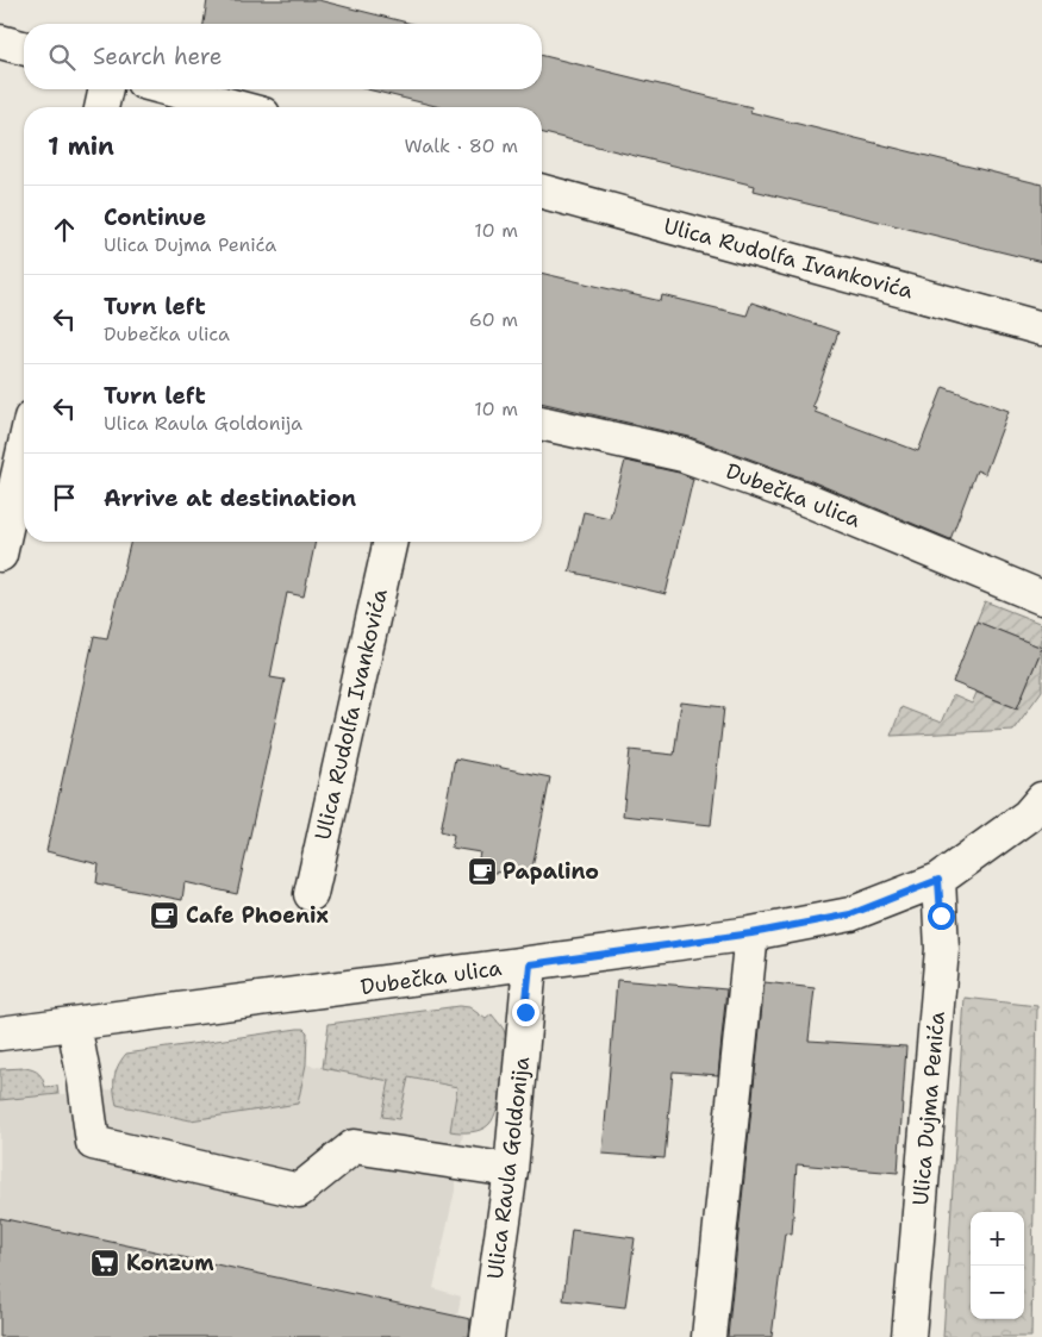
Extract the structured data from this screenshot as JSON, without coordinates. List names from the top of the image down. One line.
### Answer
{"streets":{"street":["Ulica Rudolfa Ivankovića","Dubečka ulica","Ulica Dujma Penića","Ulica Raula Goldonija"]},"crossings":[["Dubečka ulica","Ulica Dujma Penića"],["Dubečka ulica","Ulica Raula Goldonija"]],"places":{"cafe":["Papalino","Cafe Phoenix"],"supermarket":["Konzum"]},"page":{"search":"Search here","heading":["1 min","Walk · 80 m"],"list":[["Continue","Ulica Dujma Penića","10 m"],["Turn left","Dubečka ulica","60 m"],["Turn left","Ulica Raula Goldonija","10 m"],"Arrive at destination"],"map_buttons":["+","−"]}}
